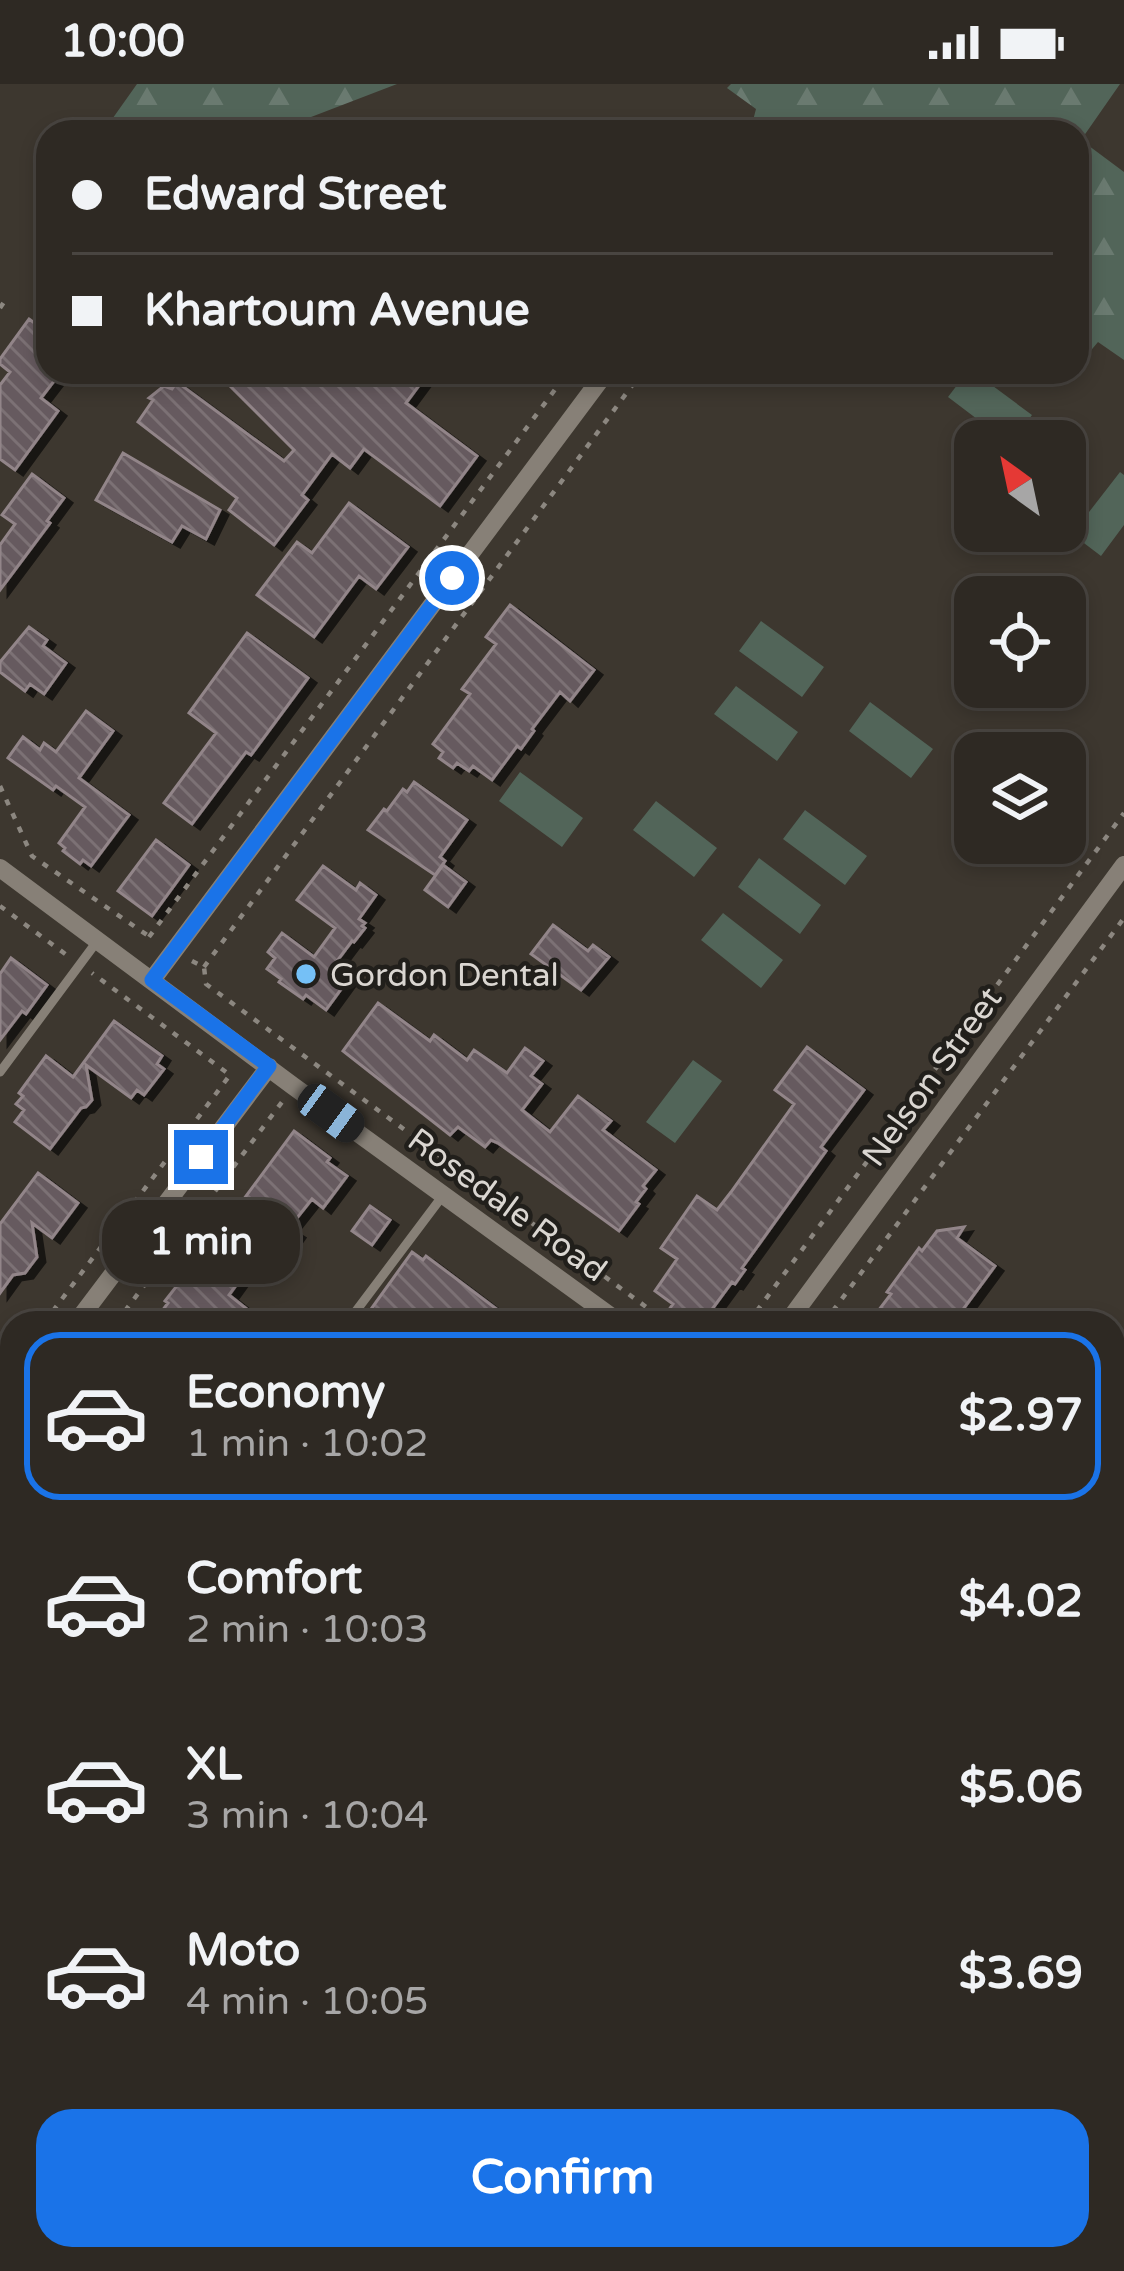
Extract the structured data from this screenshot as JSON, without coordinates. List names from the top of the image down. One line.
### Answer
{"streets":{"street":["Nelson Street","Rosedale Road"]},"places":["Gordon Dental"],"north":"top left","page":{"status":"10:00","banner":["Edward Street","Khartoum Avenue"],"bubble":"1 min","list":[{"name":"Economy","note":"1 min · 10:02","value":"$2.97"},{"name":"Comfort","note":"2 min · 10:03","value":"$4.02"},{"name":"XL","note":"3 min · 10:04","value":"$5.06"},{"name":"Moto","note":"4 min · 10:05","value":"$3.69"}],"buttons":"Confirm"}}
